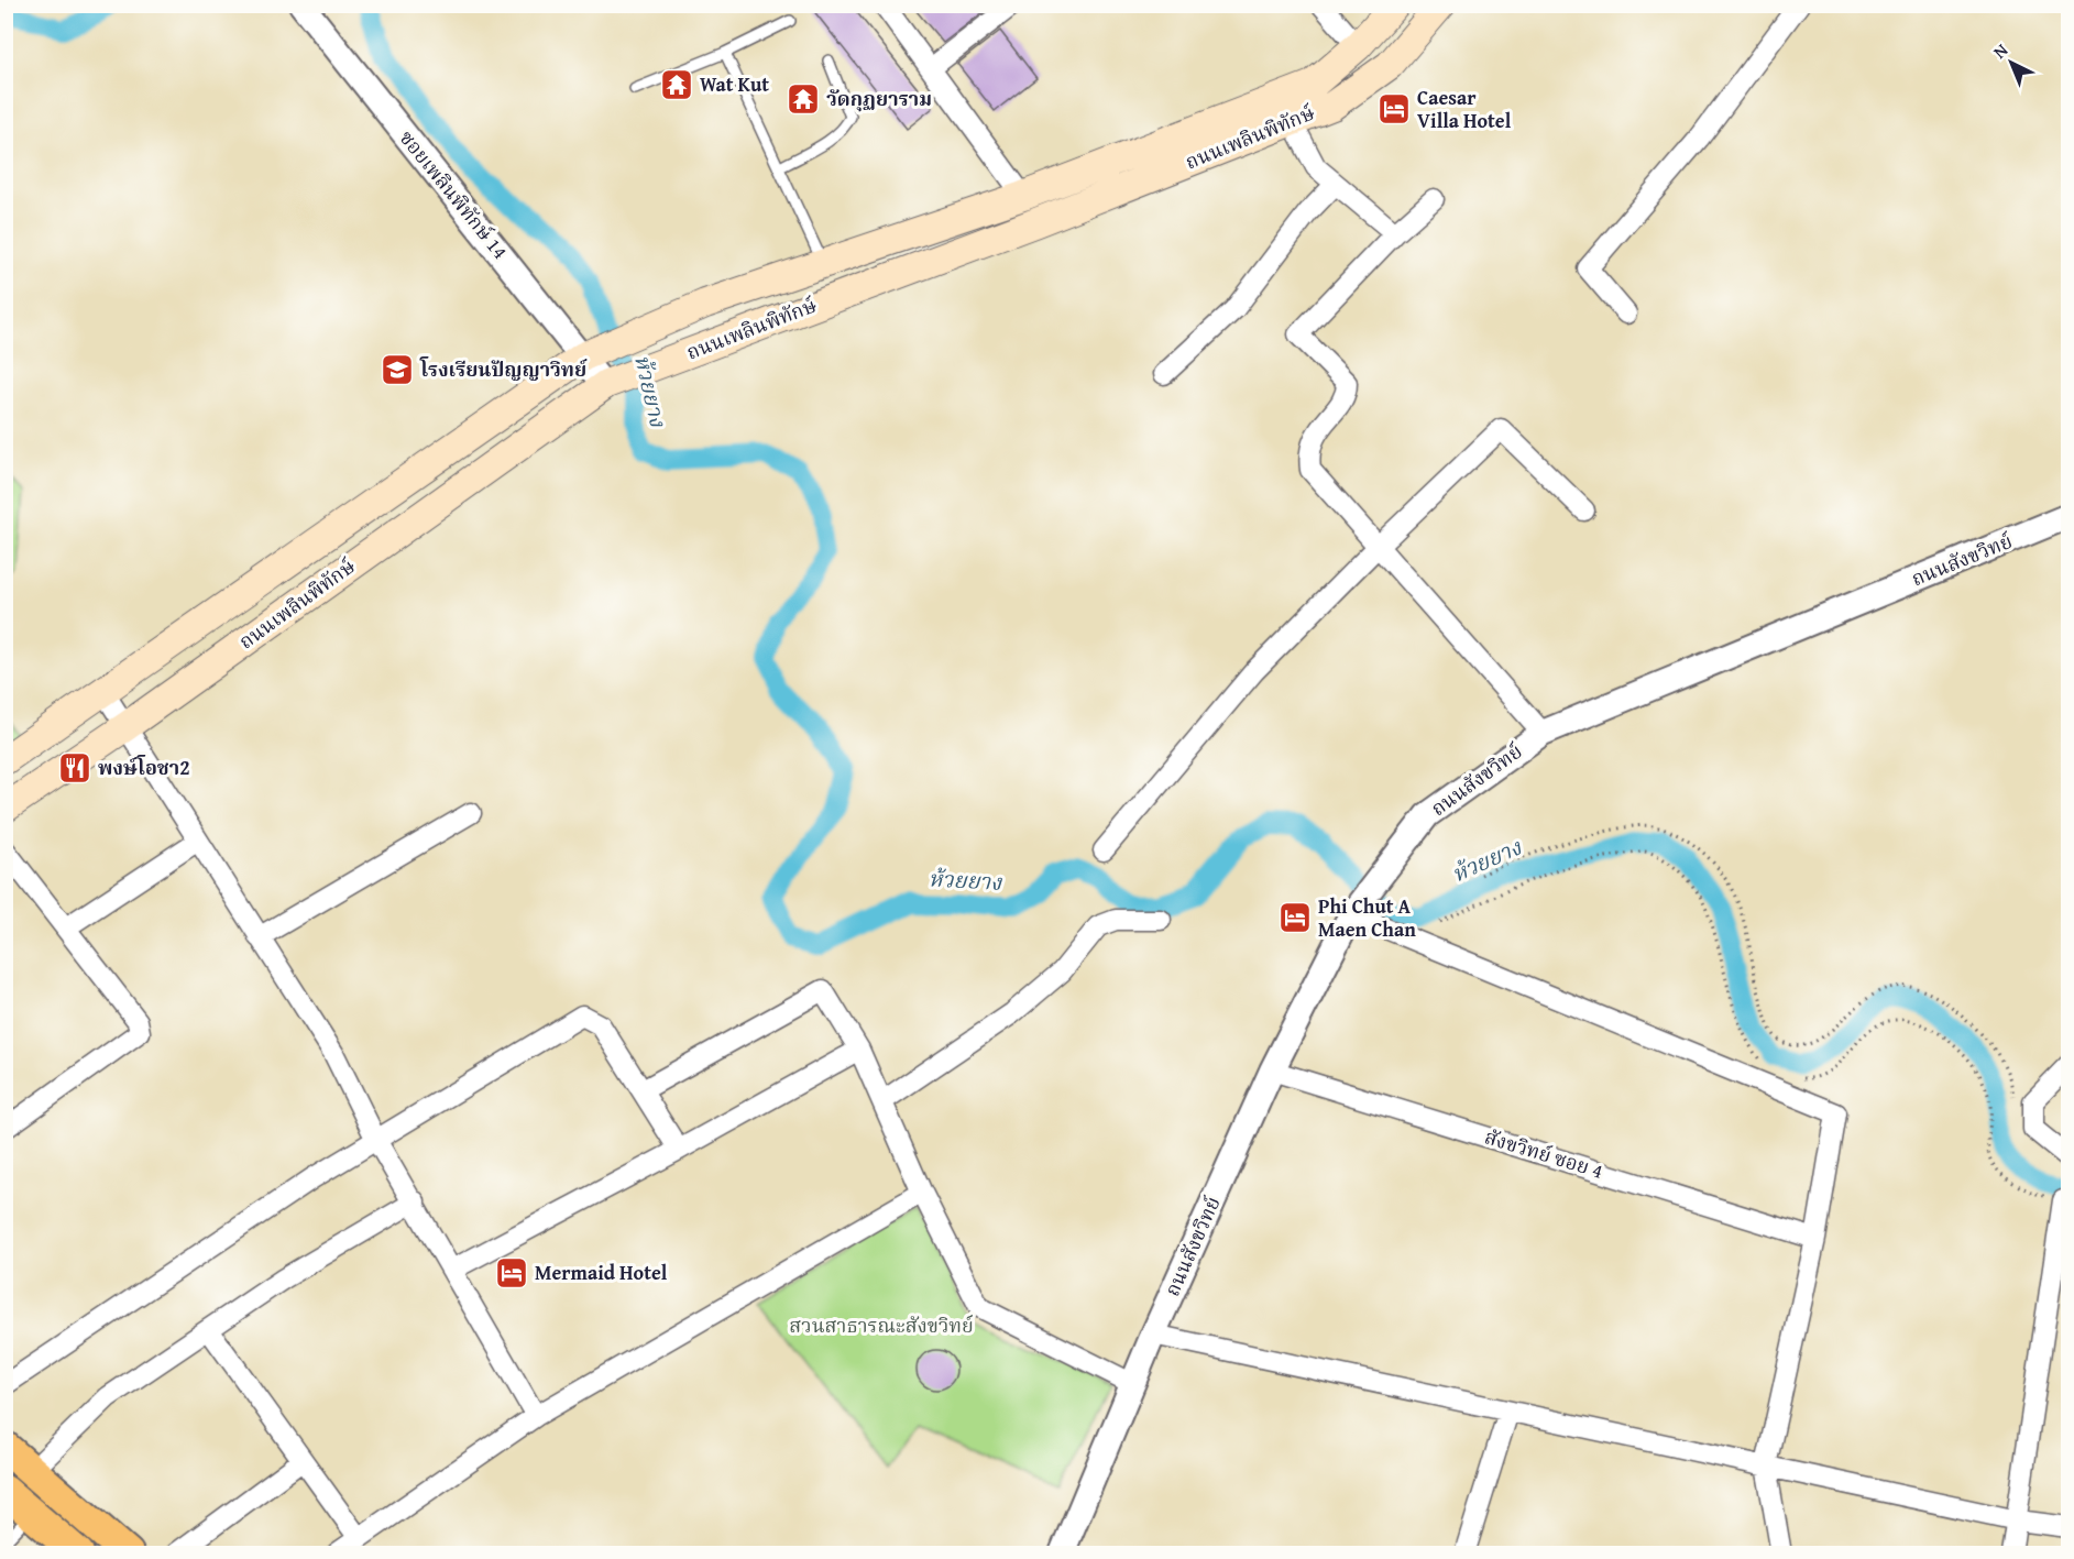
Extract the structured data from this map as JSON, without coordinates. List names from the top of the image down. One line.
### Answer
{"streets":{"main road":["ถนนเพลินพิทักษ์"],"street":["ซอยเพลินพิทักษ์ 14","ถนนสังขวิทย์","สังขวิทย์ ซอย 4"]},"crossings":[["ถนนเพลินพิทักษ์","ซอยเพลินพิทักษ์ 14"],["ถนนสังขวิทย์","สังขวิทย์ ซอย 4"]],"water":["ห้วยยาง"],"parks":["สวนสาธารณะสังขวิทย์"],"places":{"temple":["Wat Kut","วัดกุฏยาราม"],"hotel":["Caesar Villa Hotel","Phi Chut A Maen Chan","Mermaid Hotel"],"school or university":["โรงเรียนปัญญาวิทย์"],"restaurant":["พงษ์โอชา2"]},"north":"top left"}
